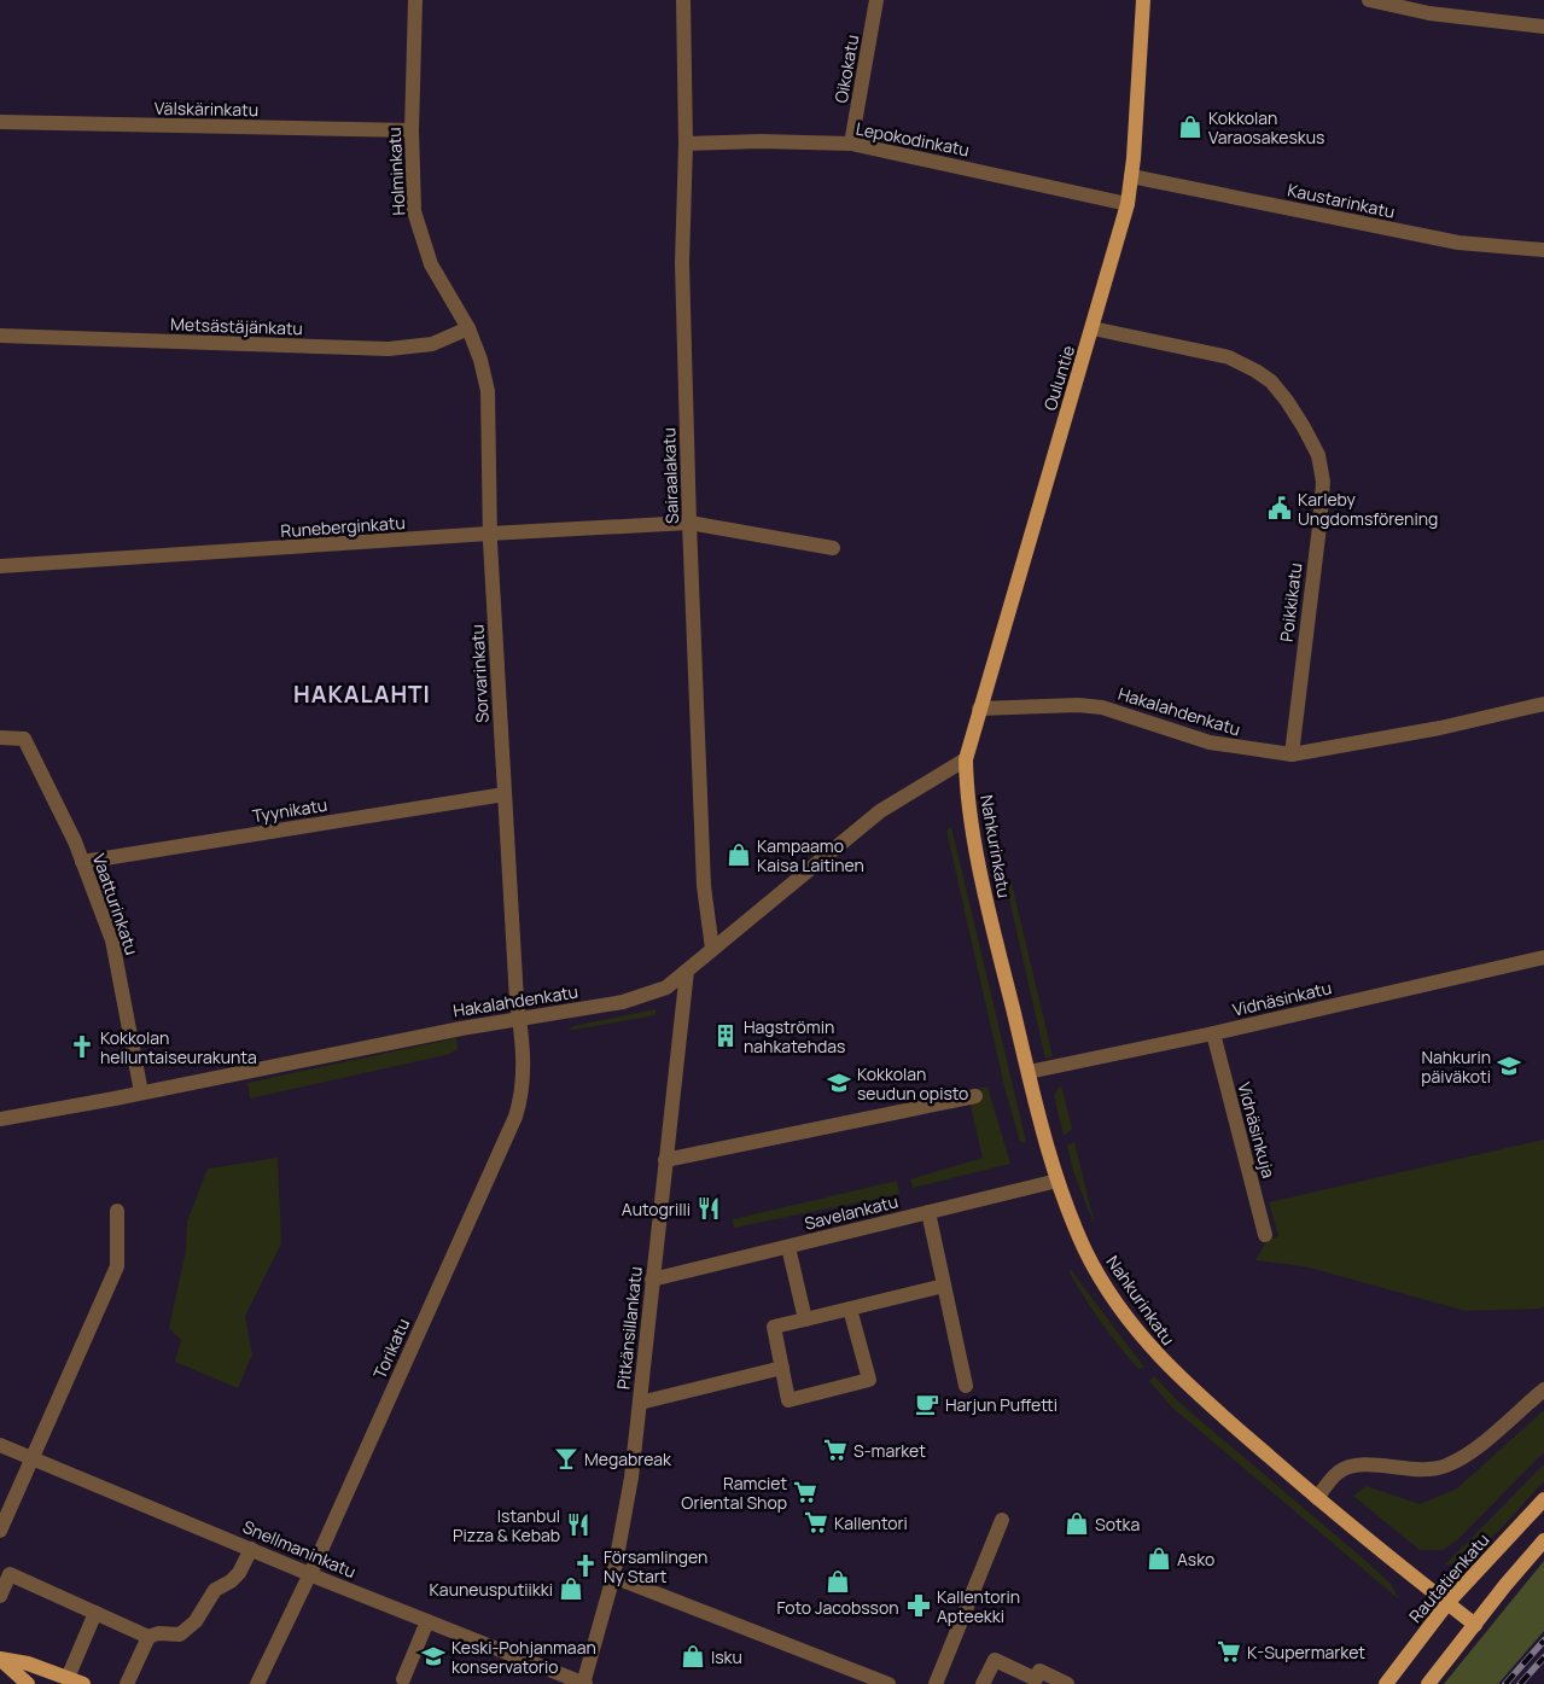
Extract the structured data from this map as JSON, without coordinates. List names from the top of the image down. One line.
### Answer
{"streets":{"main road":["Ouluntie","Nahkurinkatu","Rautatienkatu"],"street":["Oikokatu","Välskärinkatu","Lepokodinkatu","Holminkatu","Kaustarinkatu","Metsästäjänkatu","Sairaalakatu","Runeberginkatu","Poikkikatu","Sorvarinkatu","Hakalahdenkatu","Tyynikatu","Vaatturinkatu","Vidnäsinkatu","Vidnäsinkuja","Savelankatu","Pitkänsillankatu","Torikatu","Snellmaninkatu"]},"crossings":[["Oikokatu","Lepokodinkatu"],["Välskärinkatu","Holminkatu"],["Lepokodinkatu","Ouluntie"],["Lepokodinkatu","Sairaalakatu"],["Holminkatu","Metsästäjänkatu"],["Holminkatu","Sorvarinkatu"],["Kaustarinkatu","Ouluntie"],["Metsästäjänkatu","Sorvarinkatu"],["Ouluntie","Poikkikatu"],["Ouluntie","Hakalahdenkatu"],["Ouluntie","Nahkurinkatu"],["Sairaalakatu","Runeberginkatu"],["Sairaalakatu","Hakalahdenkatu"],["Runeberginkatu","Sorvarinkatu"],["Poikkikatu","Hakalahdenkatu"],["Sorvarinkatu","Hakalahdenkatu"],["Sorvarinkatu","Tyynikatu"],["Sorvarinkatu","Torikatu"],["Hakalahdenkatu","Nahkurinkatu"],["Hakalahdenkatu","Vaatturinkatu"],["Hakalahdenkatu","Pitkänsillankatu"],["Hakalahdenkatu","Torikatu"],["Tyynikatu","Vaatturinkatu"],["Nahkurinkatu","Vidnäsinkatu"],["Nahkurinkatu","Savelankatu"],["Nahkurinkatu","Rautatienkatu"],["Vidnäsinkatu","Vidnäsinkuja"],["Savelankatu","Pitkänsillankatu"],["Pitkänsillankatu","Snellmaninkatu"],["Torikatu","Snellmaninkatu"]],"districts":["HAKALAHTI"],"places":{"shop":["Kokkolan Varaosakeskus","Kampaamo Kaisa Laitinen","Sotka","Asko","Foto Jacobsson","Kauneusputiikki","Isku"],"public building":["Karleby Ungdomsförening"],"building":["Hagströmin nahkatehdas"],"church":["Kokkolan helluntaiseurakunta","Församlingen Ny Start"],"school or university":["Nahkurin päiväkoti","Kokkolan seudun opisto","Keski-Pohjanmaan konservatorio"],"restaurant":["Autogrilli","Istanbul Pizza & Kebab"],"cafe":["Harjun Puffetti"],"supermarket":["S-market","Ramciet Oriental Shop","Kallentori","K-Supermarket"],"bar":["Megabreak"],"pharmacy":["Kallentorin Apteekki"]}}
